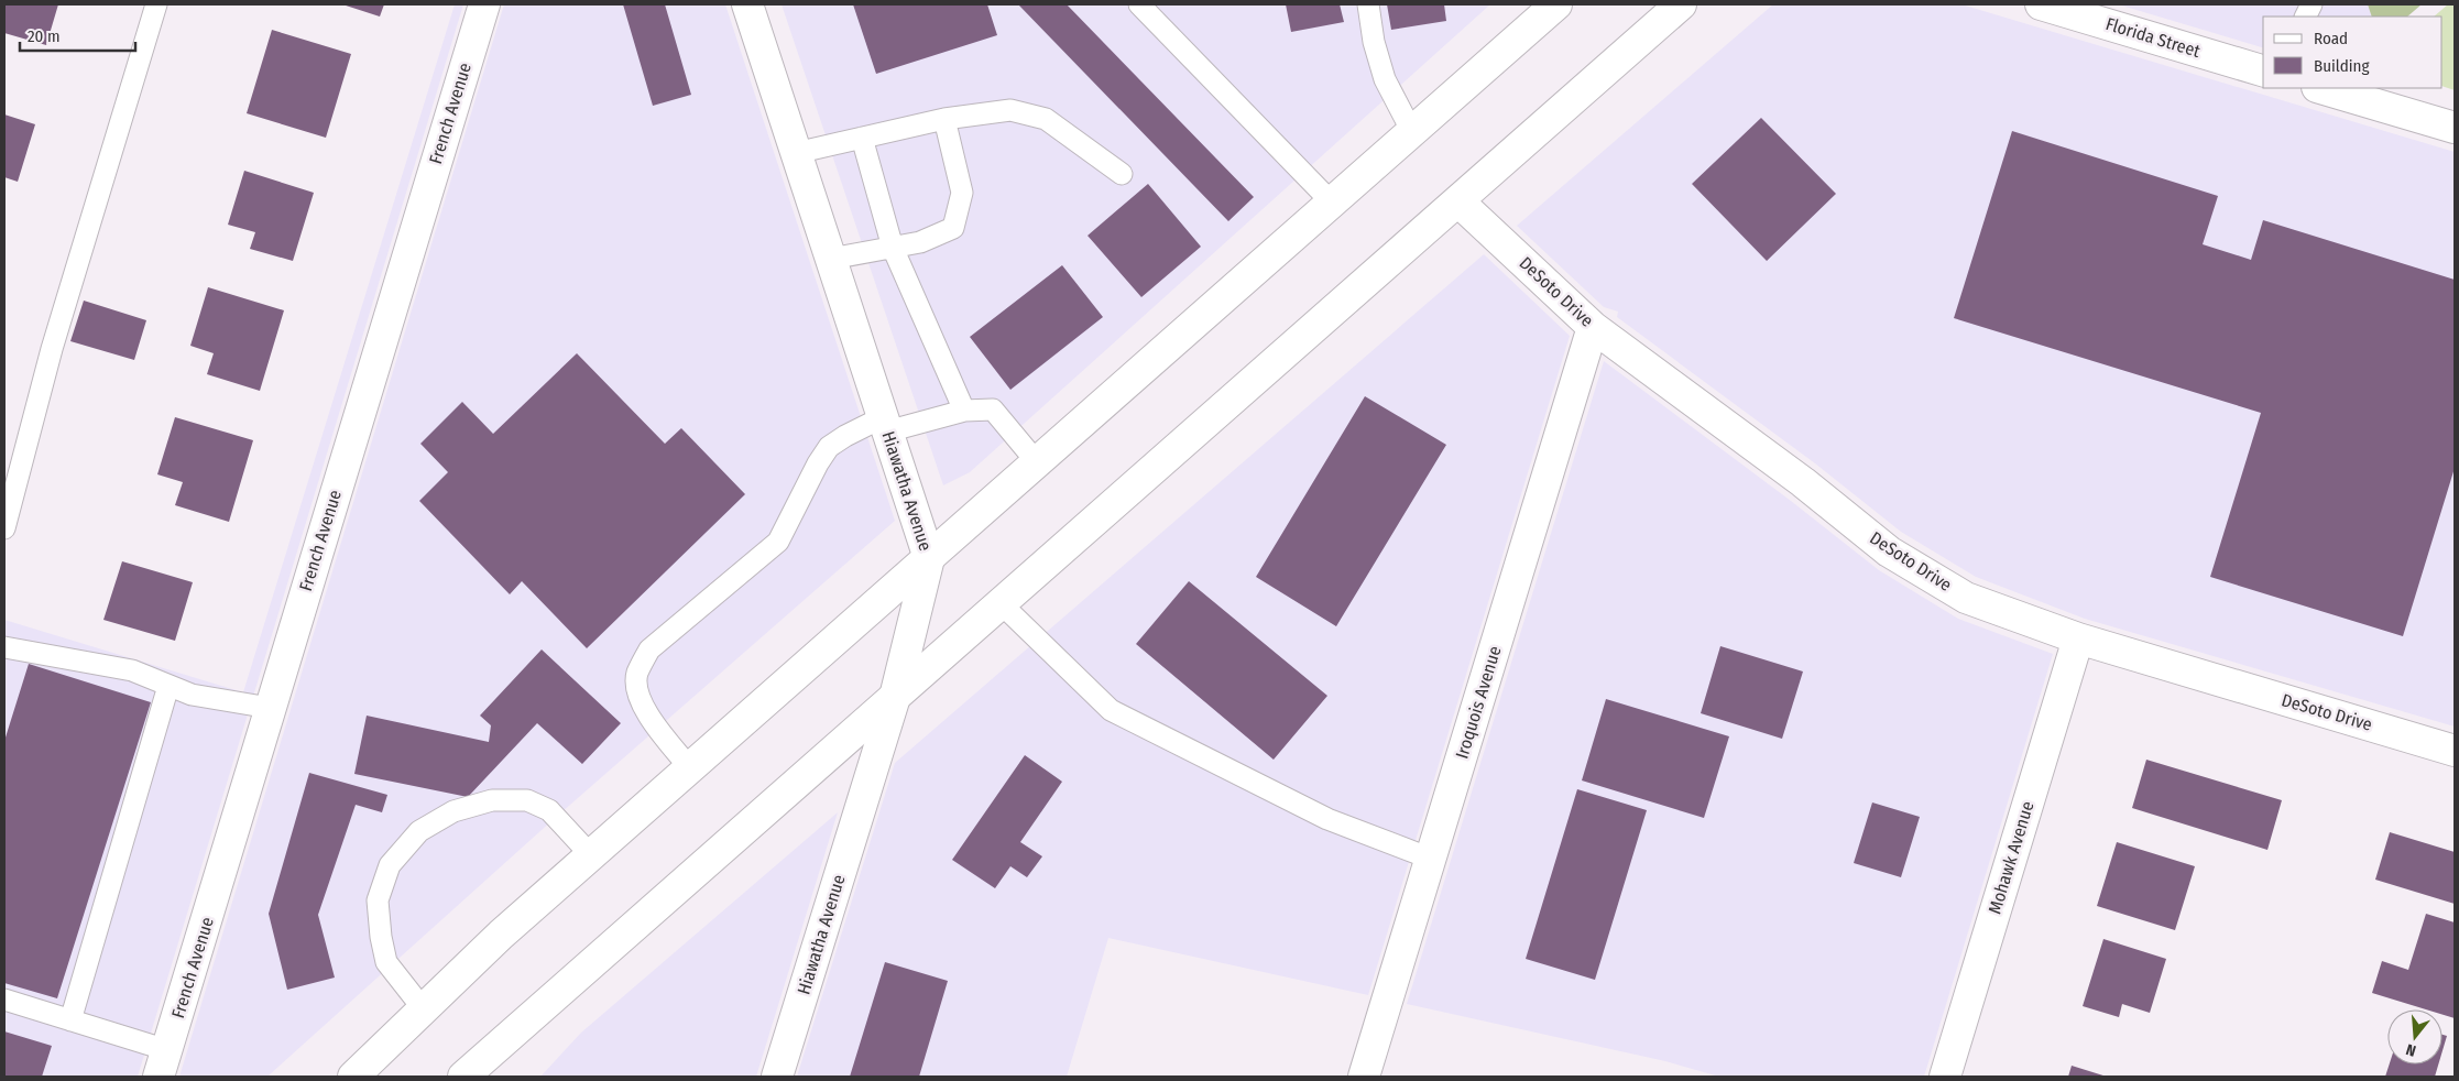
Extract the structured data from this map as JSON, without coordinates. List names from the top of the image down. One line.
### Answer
{"streets":{"street":["Florida Street","French Avenue","DeSoto Drive","Hiawatha Avenue","Iroquois Avenue","Mohawk Avenue"]},"crossings":[["DeSoto Drive","Iroquois Avenue"],["DeSoto Drive","Mohawk Avenue"]],"legend":["Road","Building"],"scale_bar":"20 m","north":"bottom"}
